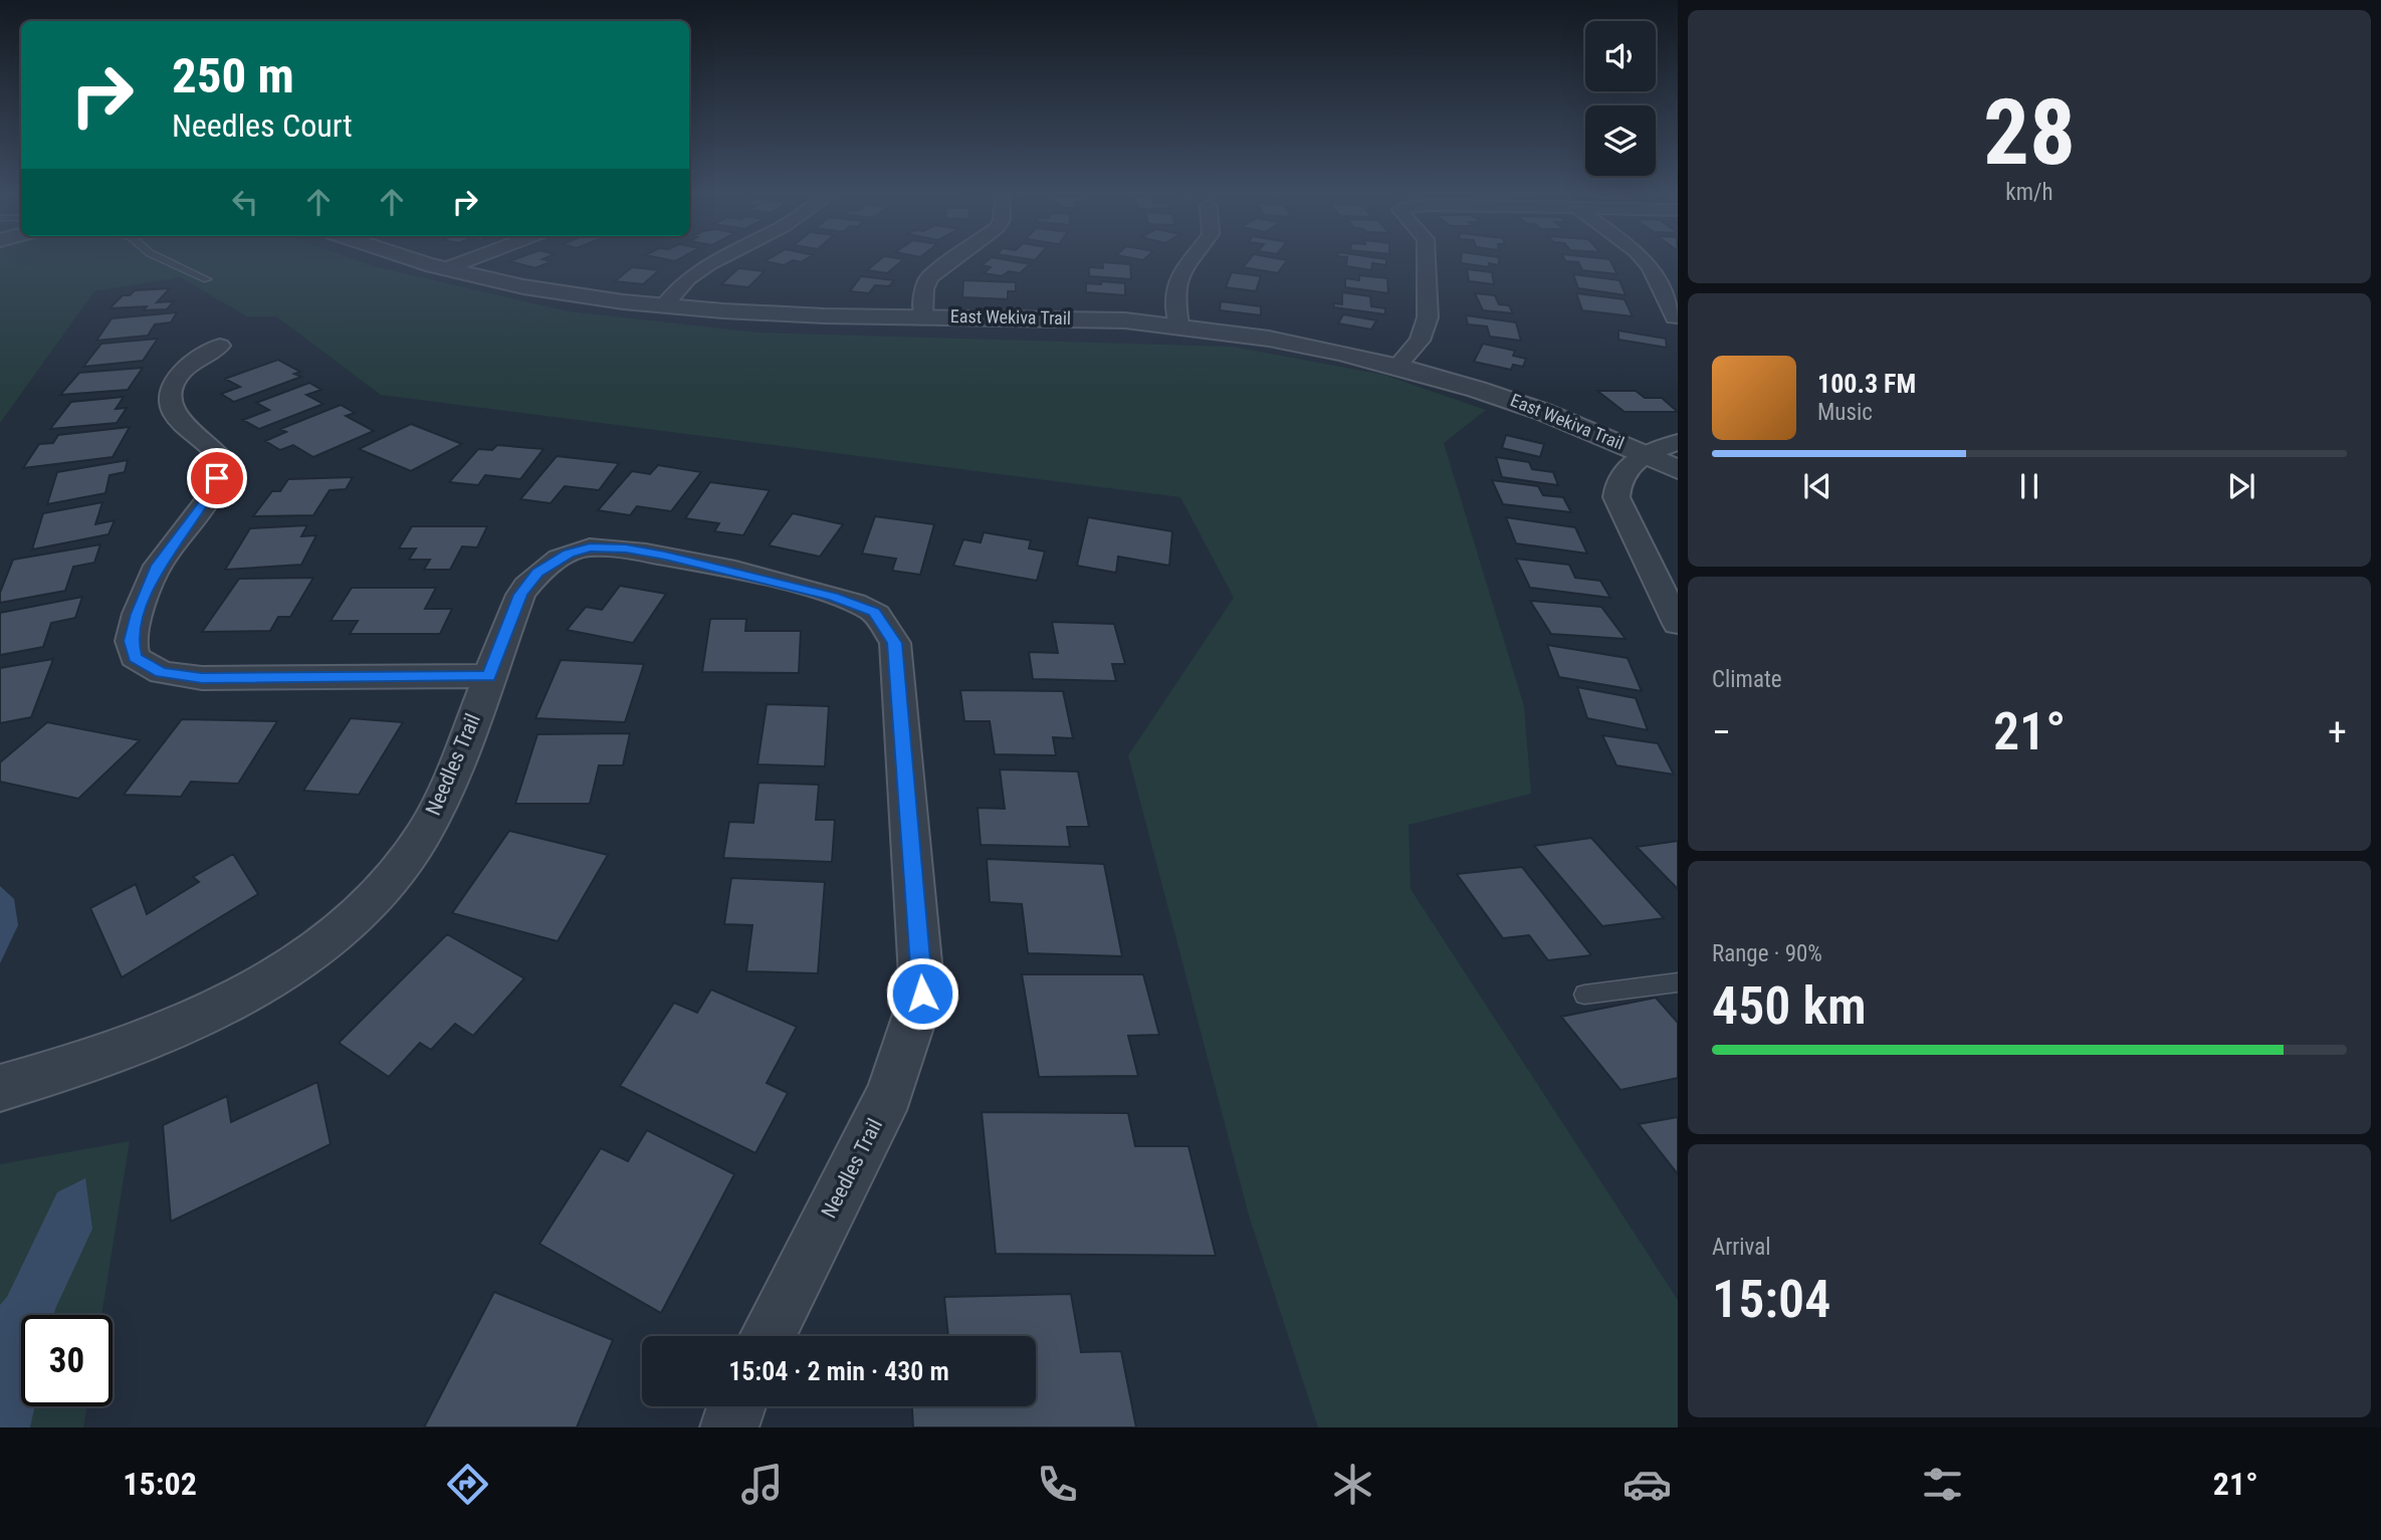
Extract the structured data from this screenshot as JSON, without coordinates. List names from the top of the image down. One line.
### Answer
{"streets":{"street":["East Wekiva Trail","Needles Trail"]},"page":{"tile":[["28","km/h"],"Climate",["Range · 90%","450 km"],["Arrival","15:04"]],"turn":["250 m","Needles Court"],"song":["100.3 FM","Music"],"heat":["−","21°","+"],"limit":"30","trip":"15:04 · 2 min · 430 m","tabs":["15:02","21°"]}}
